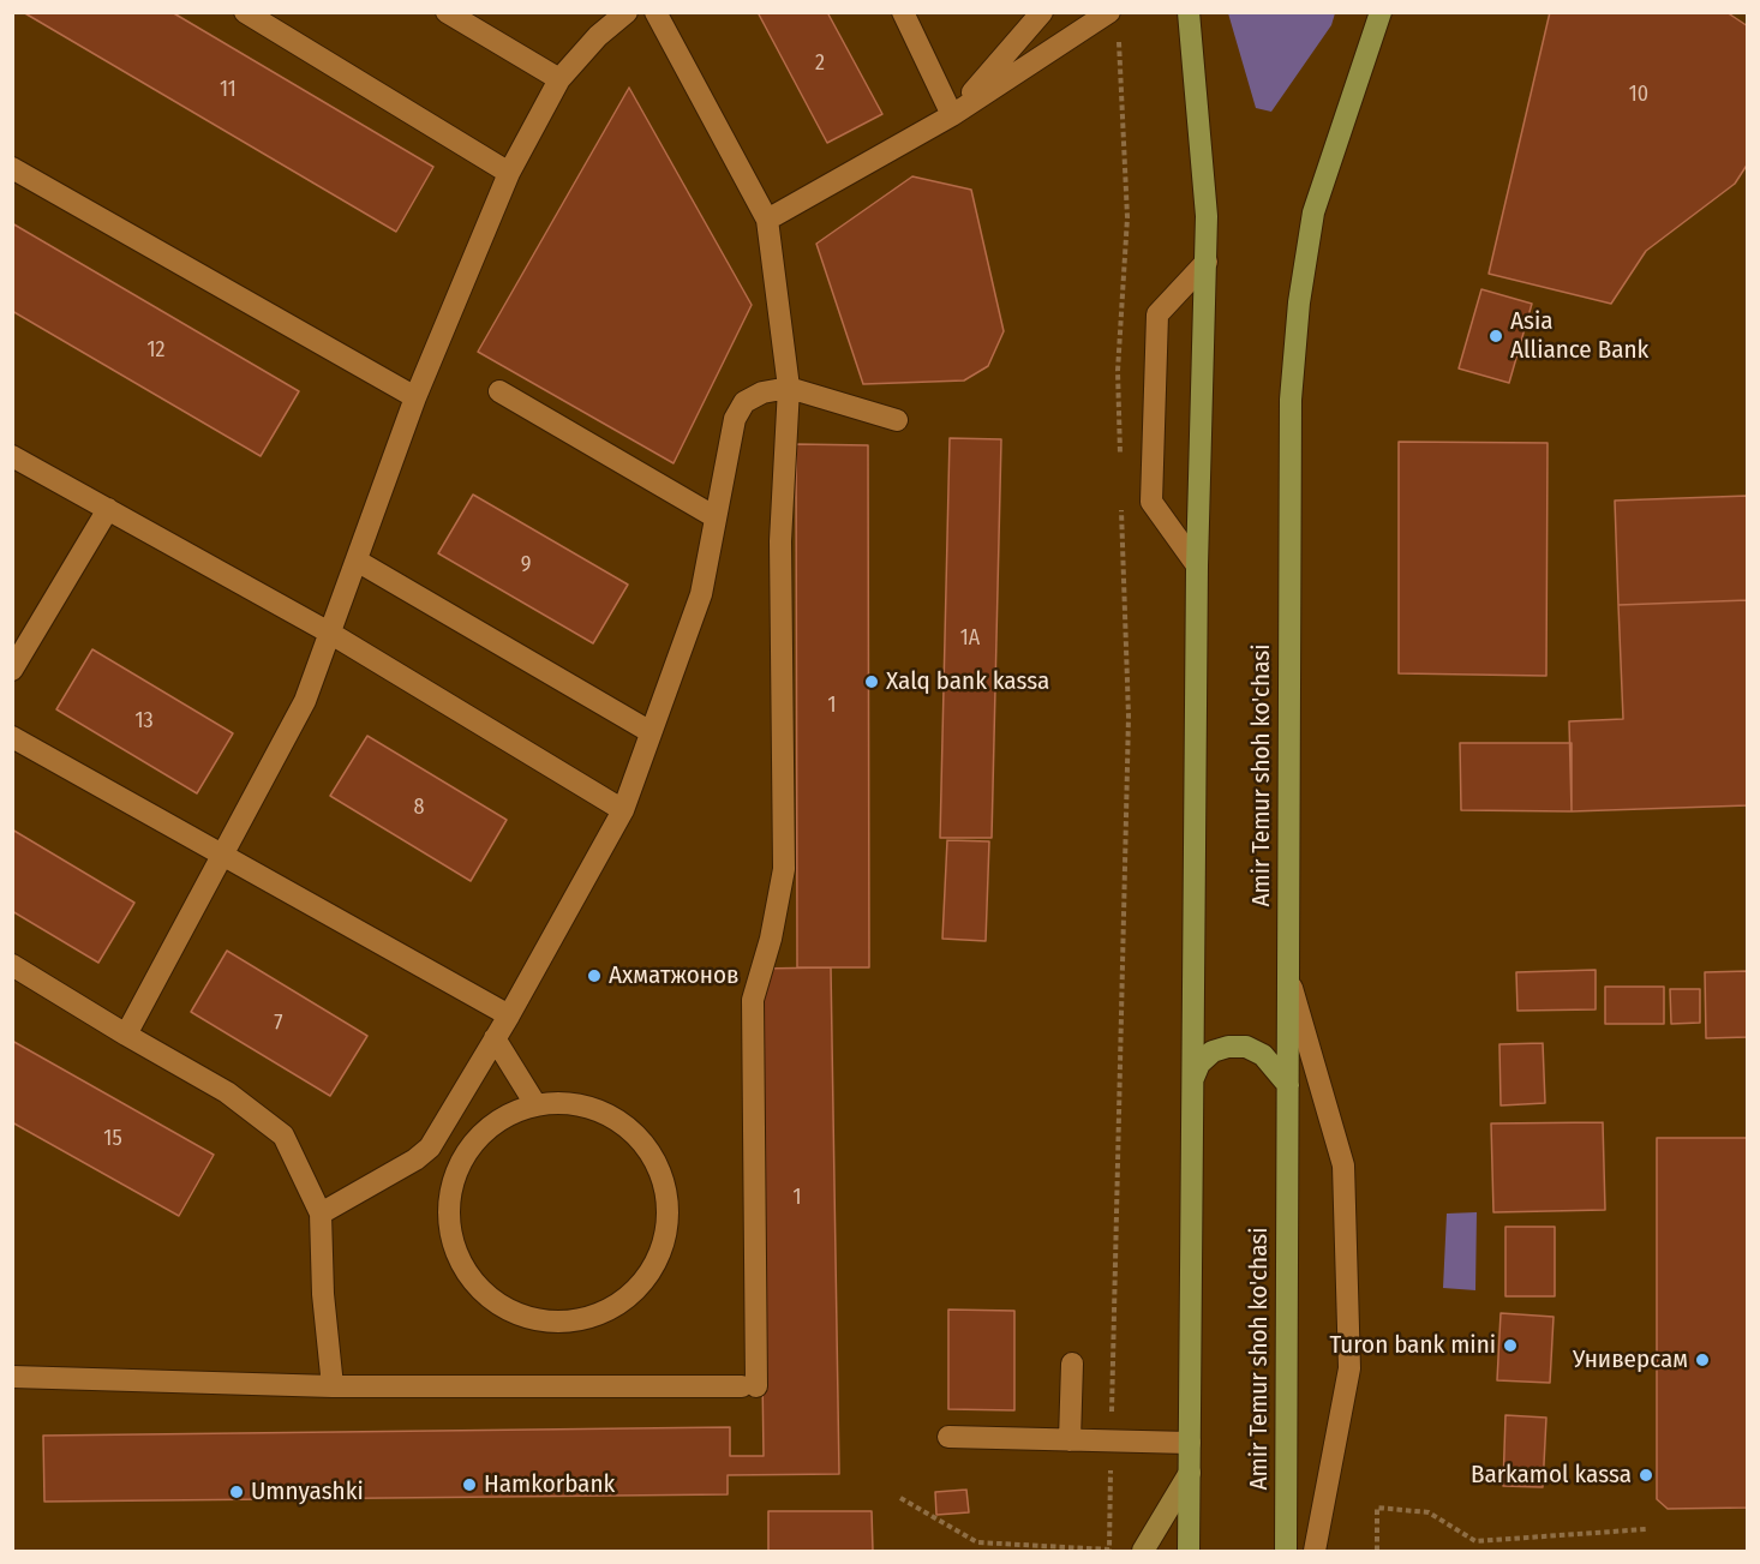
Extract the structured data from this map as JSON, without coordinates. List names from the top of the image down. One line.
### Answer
{"streets":{"main road":["Amir Temur shoh ko'chasi"]},"places":["Asia Alliance Bank","Xalq bank kassa","Ахматжонов","Turon bank mini","Универсам","Barkamol kassa","Hamkorbank","Umnyashki"],"house_numbers":["2","11","10","12","9","1А","1","13","8","7","15","1"]}
